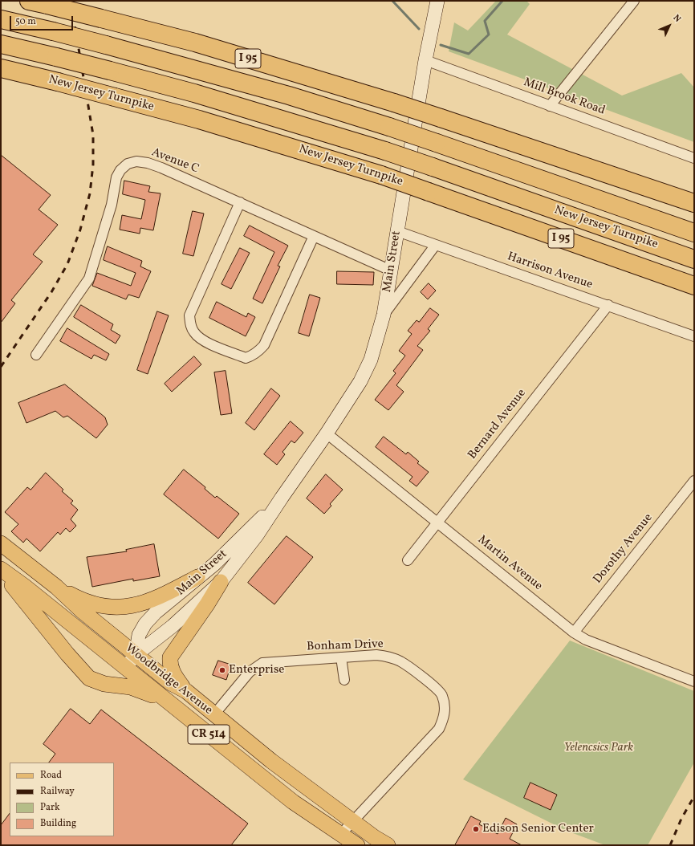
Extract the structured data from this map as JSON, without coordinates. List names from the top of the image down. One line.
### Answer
{"streets":{"highway":["I 95","New Jersey Turnpike"],"main road":["Main Street","Woodbridge Avenue","CR 514"],"street":["Mill Brook Road","Avenue C","Harrison Avenue","Bernard Avenue","Dorothy Avenue","Martin Avenue","Bonham Drive"]},"crossings":[["Mill Brook Road","Main Street"],["Avenue C","Main Street"],["Main Street","Harrison Avenue"],["Main Street","Martin Avenue"],["Main Street","Woodbridge Avenue"],["Harrison Avenue","Bernard Avenue"],["Bernard Avenue","Martin Avenue"],["Dorothy Avenue","Martin Avenue"],["Bonham Drive","Woodbridge Avenue"]],"parks":["Yelencsics Park"],"places":["Enterprise","Edison Senior Center"],"legend":["Road","Railway","Park","Building"],"scale_bar":"50 m","north":"top right"}
